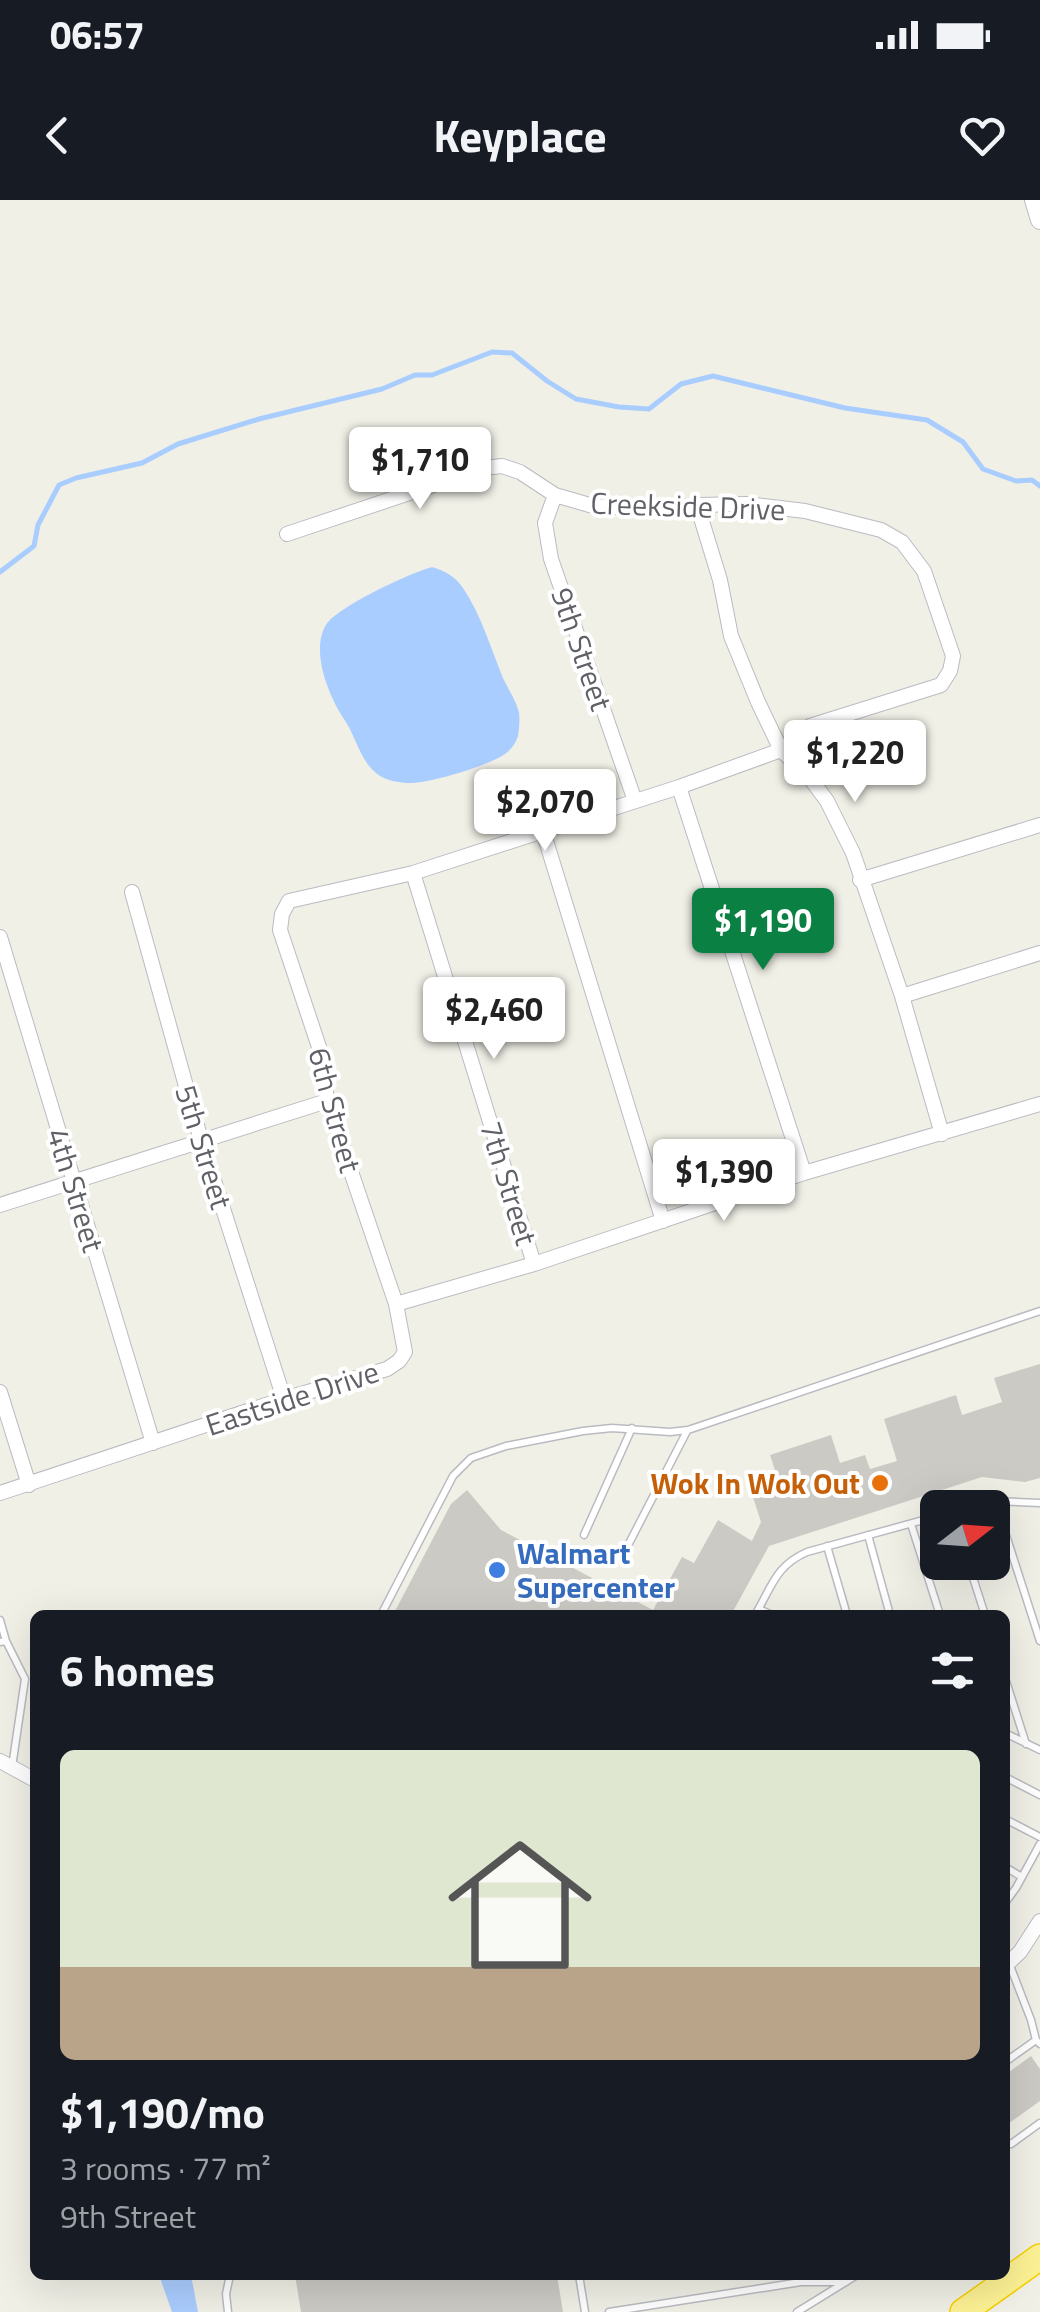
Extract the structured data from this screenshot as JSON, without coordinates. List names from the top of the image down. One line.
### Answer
{"streets":{"street":["Creekside Drive","9th Street","6th Street","5th Street","7th Street","4th Street","Eastside Drive"]},"crossings":[["Creekside Drive","9th Street"],["6th Street","7th Street"],["6th Street","Eastside Drive"],["5th Street","Eastside Drive"],["4th Street","Eastside Drive"]],"places":["Wok In Wok Out","Walmart Supercenter"],"north":"right","page":{"status":"06:57","header":"Keyplace","price":["$1,710","$1,220","$2,070","$1,190","$2,460","$1,390"],"heading":"6 homes","list":[{"name":"$1,190/mo","note":"3 rooms · 77 m² · 9th Street"}]}}
